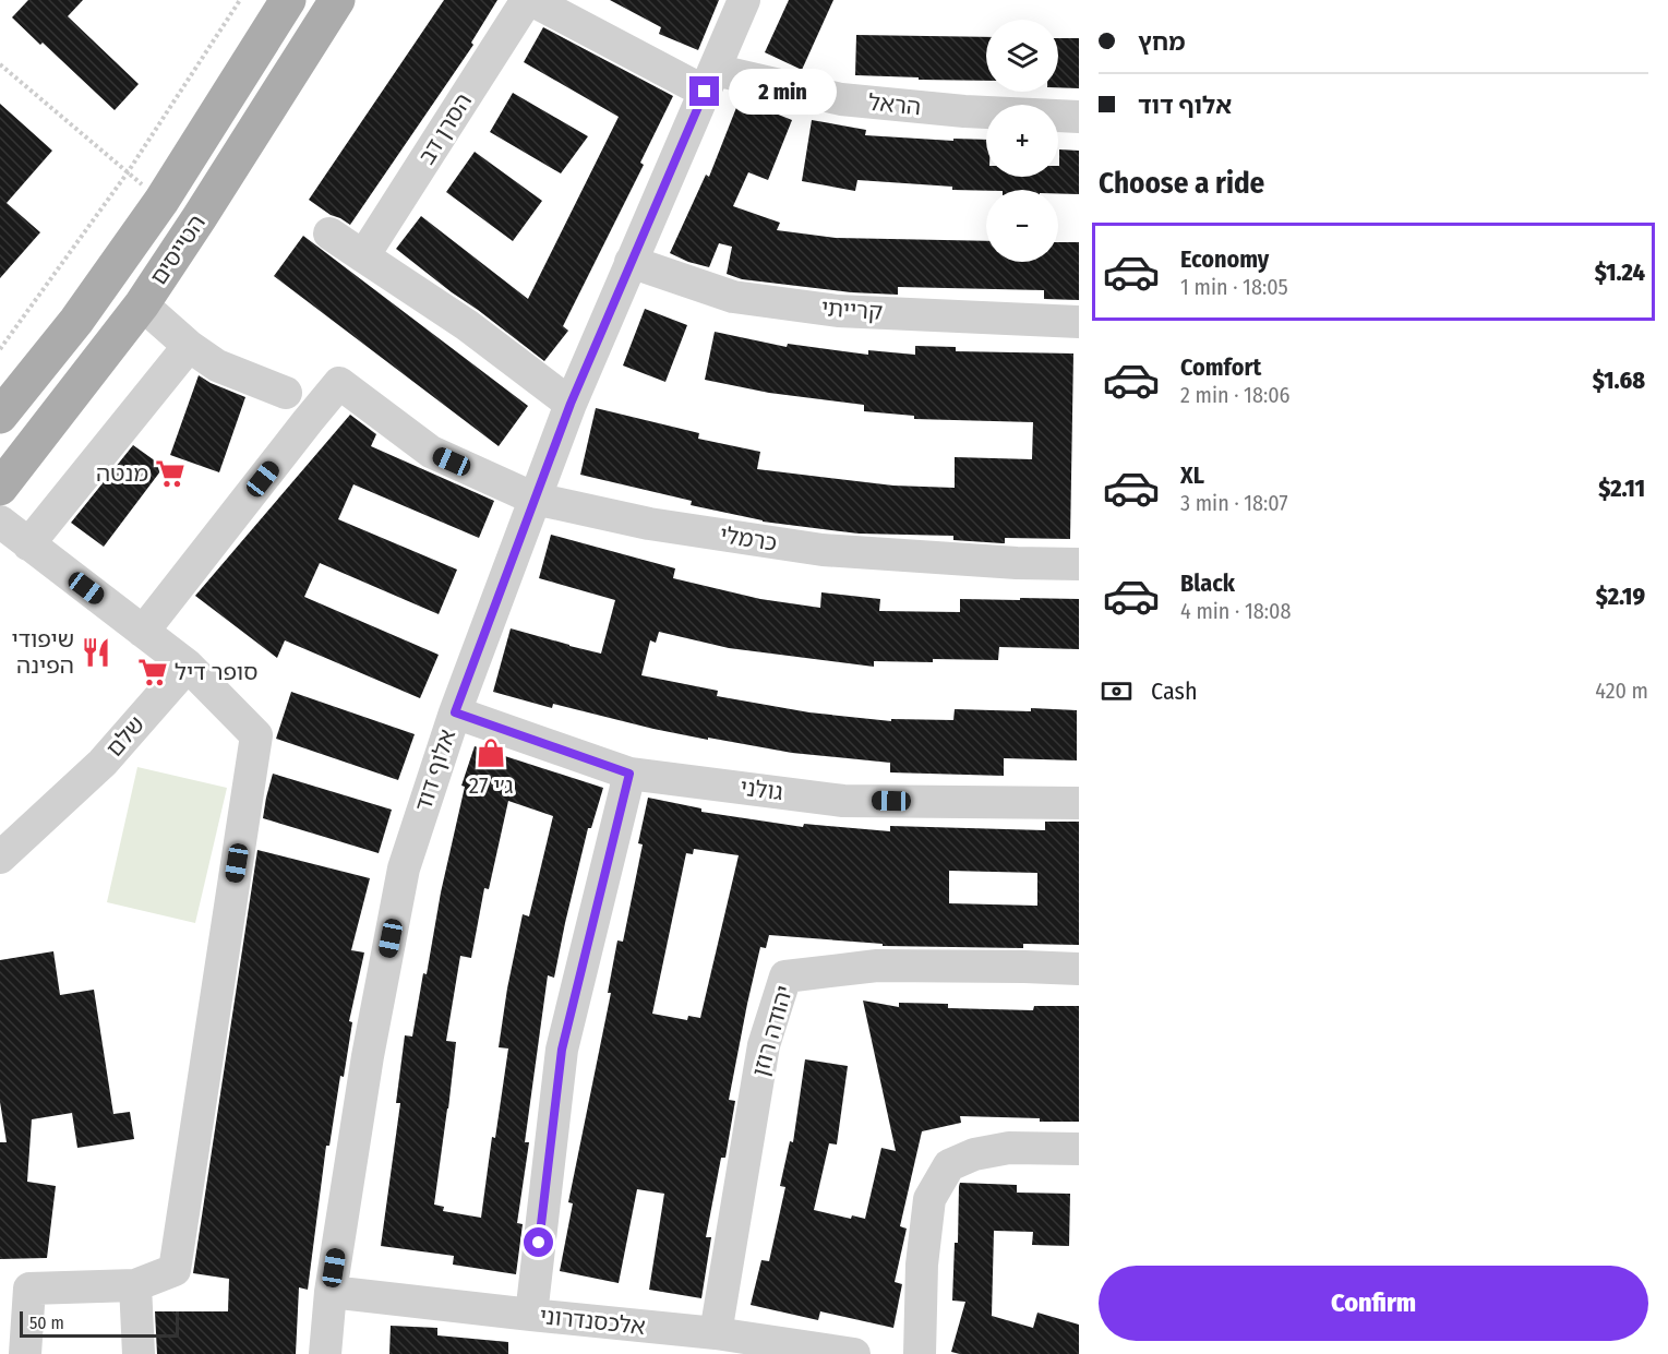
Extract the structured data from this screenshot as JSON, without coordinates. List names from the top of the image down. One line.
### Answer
{"streets":{"main road":["הטייסים"],"street":["הראל","הסרן דב","קרייתי","כרמלי","שלם","אלוף דוד","גולני","יהודה רוזן","אלכסנדרוני"]},"crossings":[["הראל","הסרן דב"],["הראל","אלוף דוד"],["הסרן דב","אלוף דוד"],["קרייתי","אלוף דוד"],["כרמלי","אלוף דוד"],["אלוף דוד","גולני"],["אלוף דוד","אלכסנדרוני"],["יהודה רוזן","אלכסנדרוני"]],"places":{"supermarket":["מנטה","סופר דיל"],"restaurant":["שיפודי הפינה"],"shop":["ג׳י 27"]},"scale_bar":"50 m","page":{"banner":["מחץ","אלוף דוד"],"map_buttons":["+","−"],"bubble":"2 min","heading":"Choose a ride","list":[{"name":"Economy","note":"1 min · 18:05","value":"$1.24"},{"name":"Comfort","note":"2 min · 18:06","value":"$1.68"},{"name":"XL","note":"3 min · 18:07","value":"$2.11"},{"name":"Black","note":"4 min · 18:08","value":"$2.19"}],"pay":["Cash","420 m"],"buttons":"Confirm","scale":"50 m"}}
